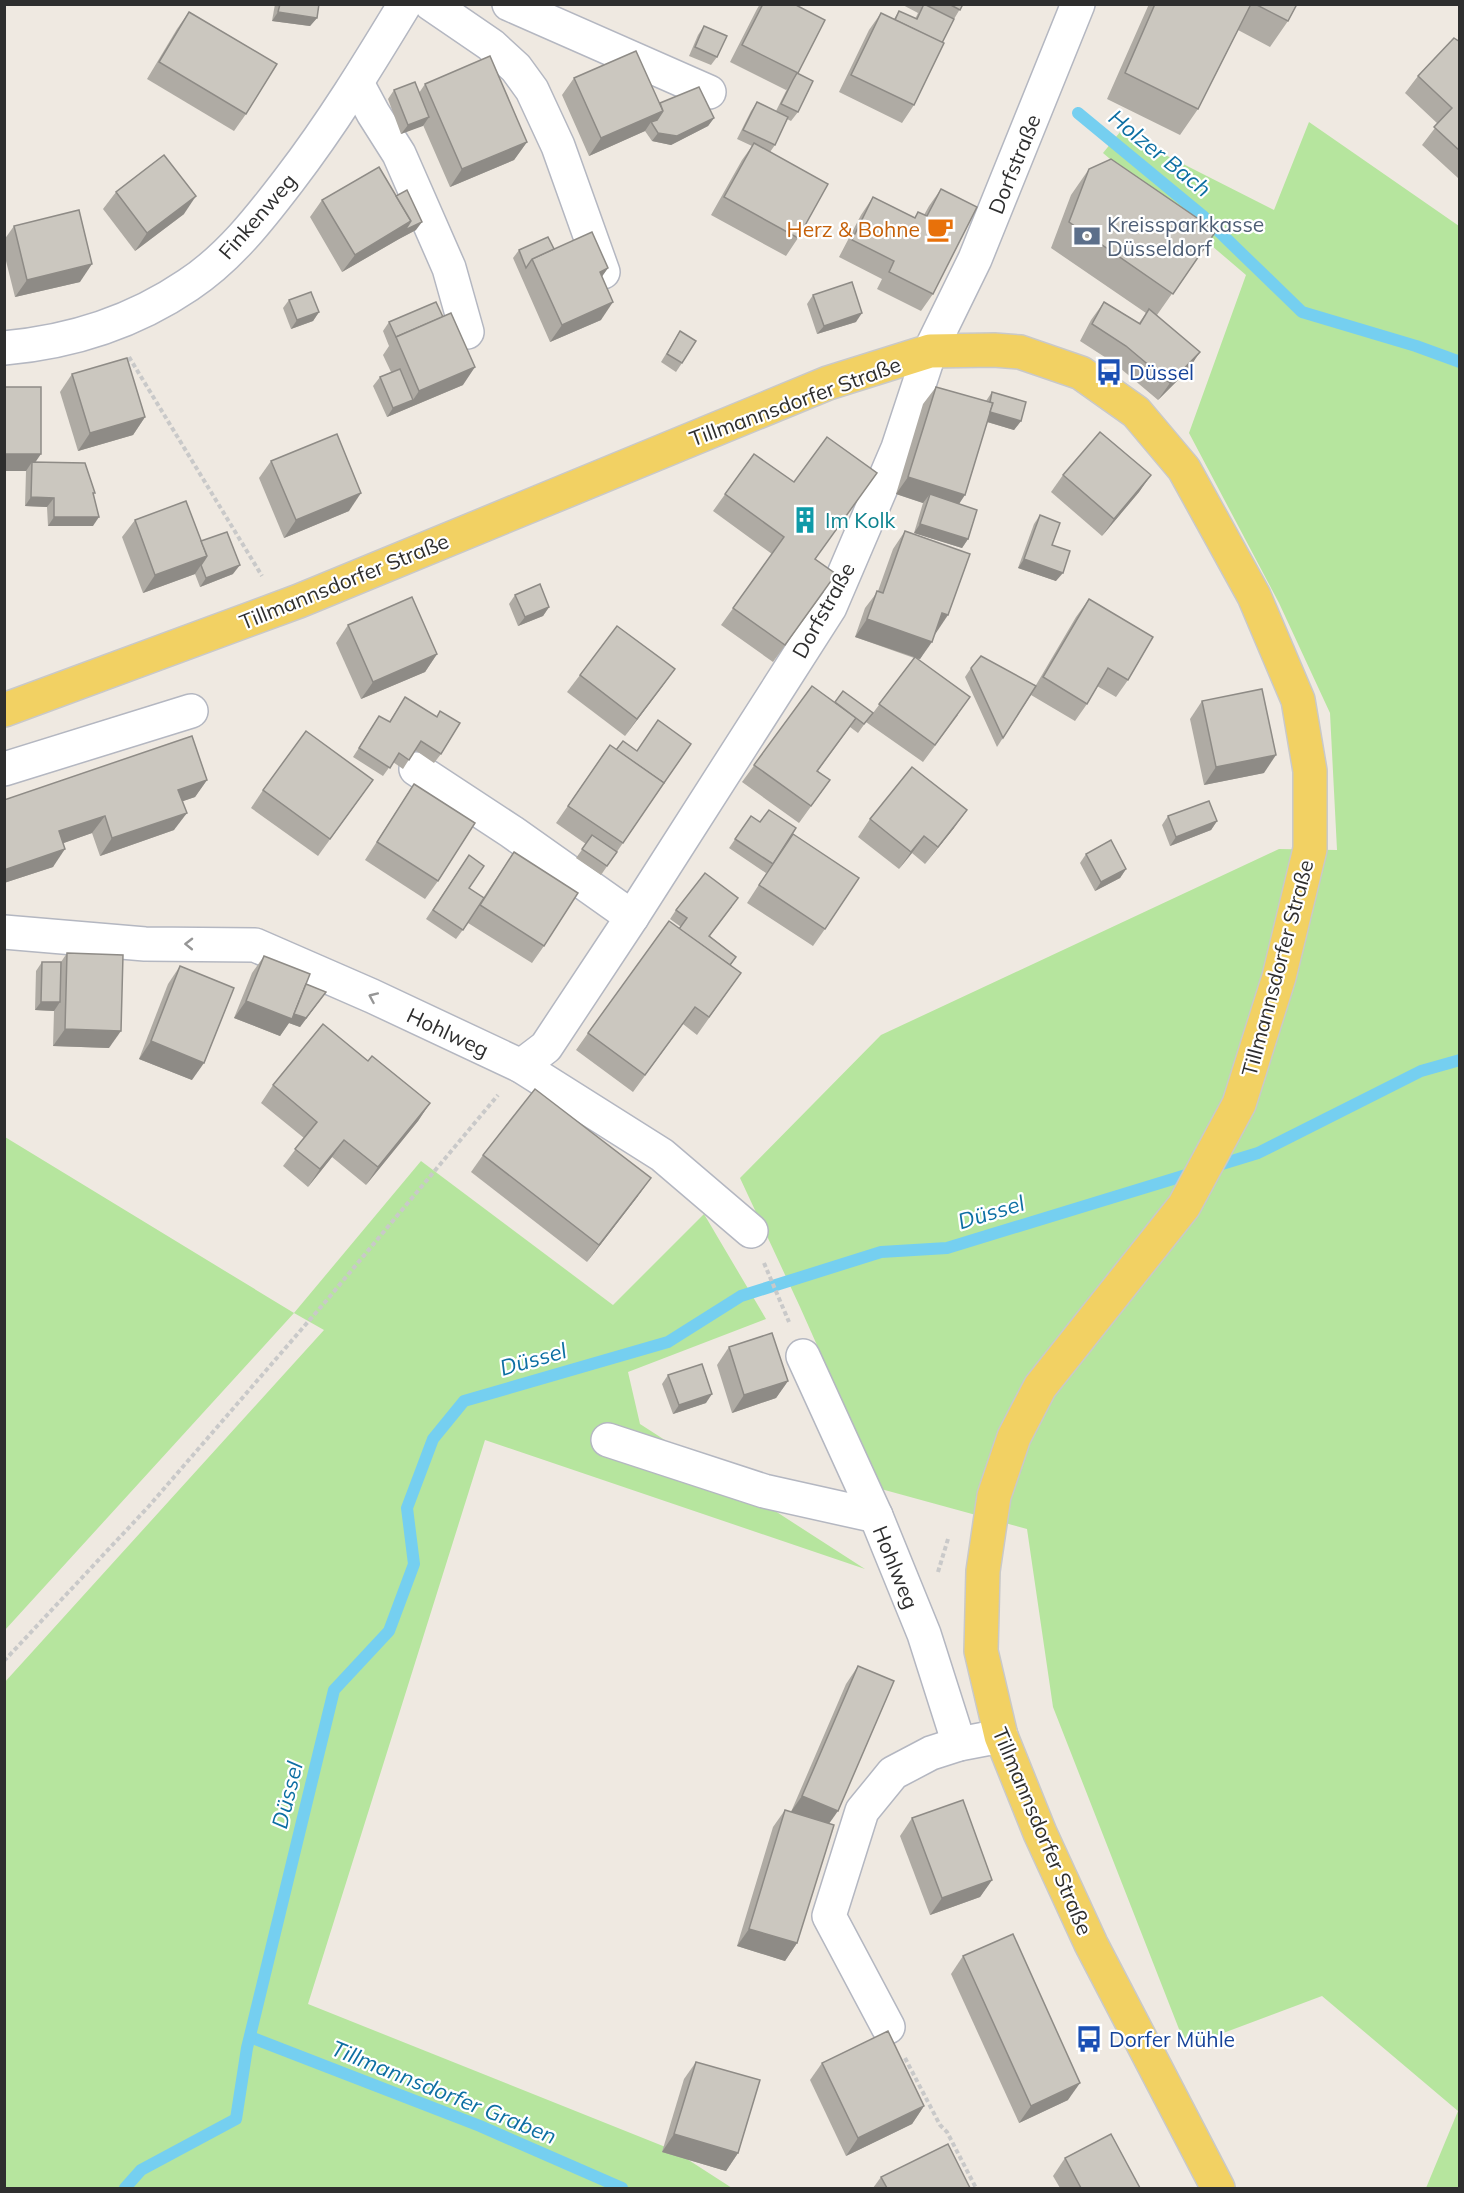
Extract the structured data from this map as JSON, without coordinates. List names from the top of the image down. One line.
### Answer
{"streets":{"main road":["Tillmannsdorfer Straße"],"street":["Dorfstraße","Finkenweg","Hohlweg"]},"crossings":[["Dorfstraße","Tillmannsdorfer Straße"],["Dorfstraße","Hohlweg"]],"water":["Holzer Bach","Düssel","Tillmannsdorfer Graben"],"places":{"cafe":["Herz & Bohne"],"bank":["Kreissparkkasse Düsseldorf"],"bus stop":["Düssel","Dorfer Mühle"],"building":["Im Kolk"]}}
